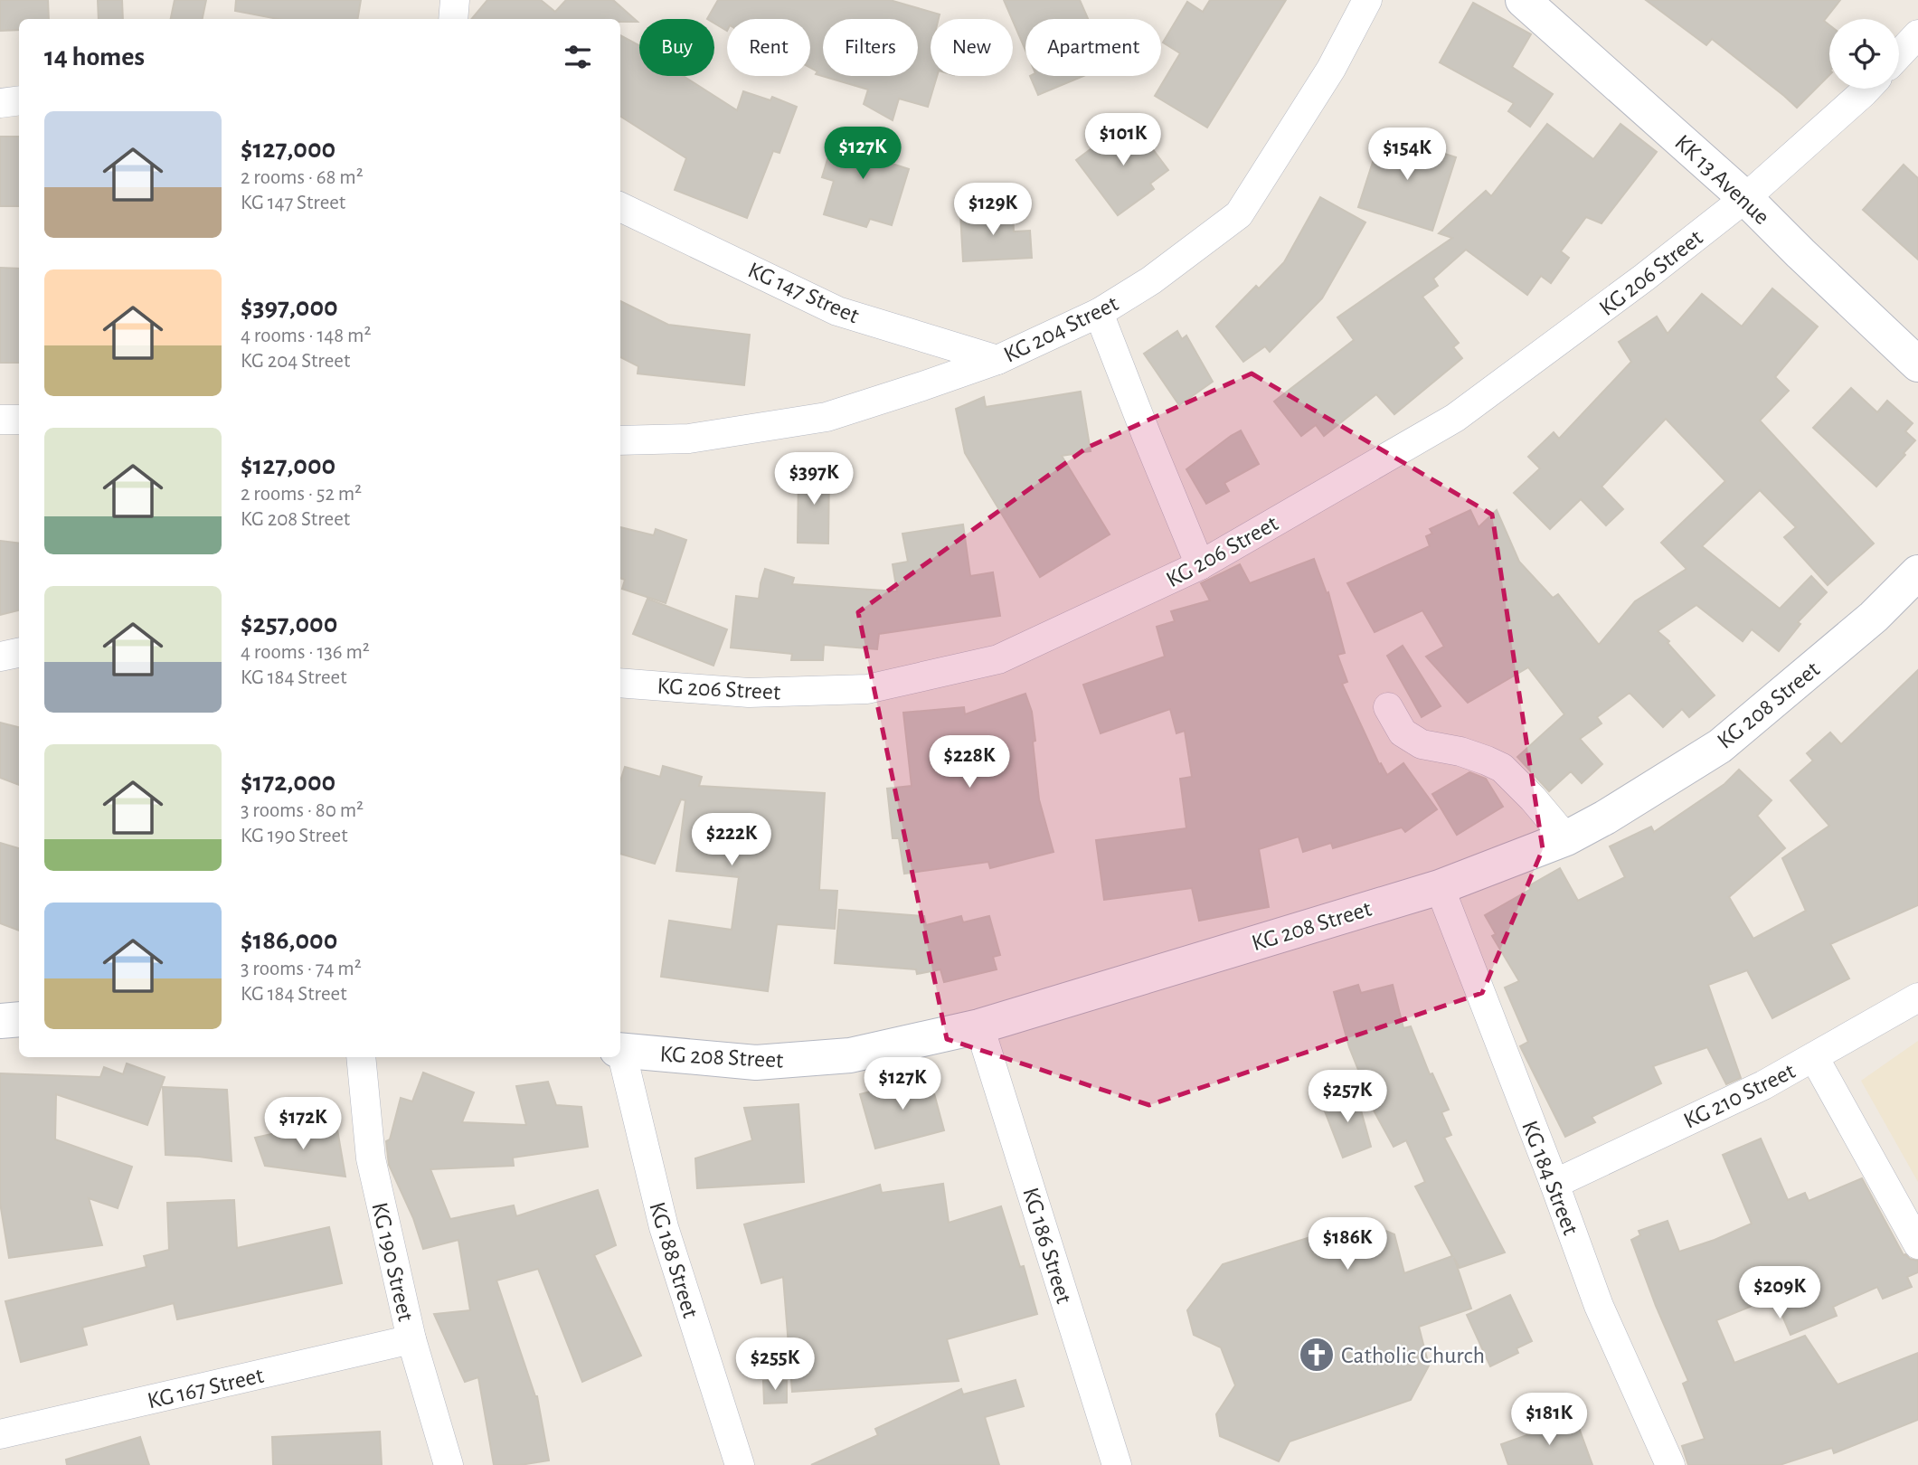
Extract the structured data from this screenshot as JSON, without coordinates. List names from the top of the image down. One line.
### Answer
{"streets":{"street":["KK 13 Avenue","KG 206 Street","KG 147 Street","KG 204 Street","KG 208 Street","KG 210 Street","KG 184 Street","KG 186 Street","KG 188 Street","KG 190 Street","KG 167 Street"]},"crossings":[["KK 13 Avenue","KG 206 Street"],["KG 147 Street","KG 204 Street"],["KG 208 Street","KG 184 Street"],["KG 208 Street","KG 186 Street"],["KG 210 Street","KG 184 Street"],["KG 190 Street","KG 167 Street"]],"places":{"church":["Catholic Church"]},"page":{"chip":["Buy","Rent","Filters","New","Apartment"],"heading":"14 homes","list":[{"name":"$127,000","note":"2 rooms · 68 m² · KG 147 Street"},{"name":"$397,000","note":"4 rooms · 148 m² · KG 204 Street"},{"name":"$127,000","note":"2 rooms · 52 m² · KG 208 Street"},{"name":"$257,000","note":"4 rooms · 136 m² · KG 184 Street"},{"name":"$172,000","note":"3 rooms · 80 m² · KG 190 Street"},{"name":"$186,000","note":"3 rooms · 74 m² · KG 184 Street"}],"price":["$101K","$127K","$154K","$129K","$397K","$228K","$222K","$127K","$257K","$172K","$186K","$209K","$255K","$181K"]}}
